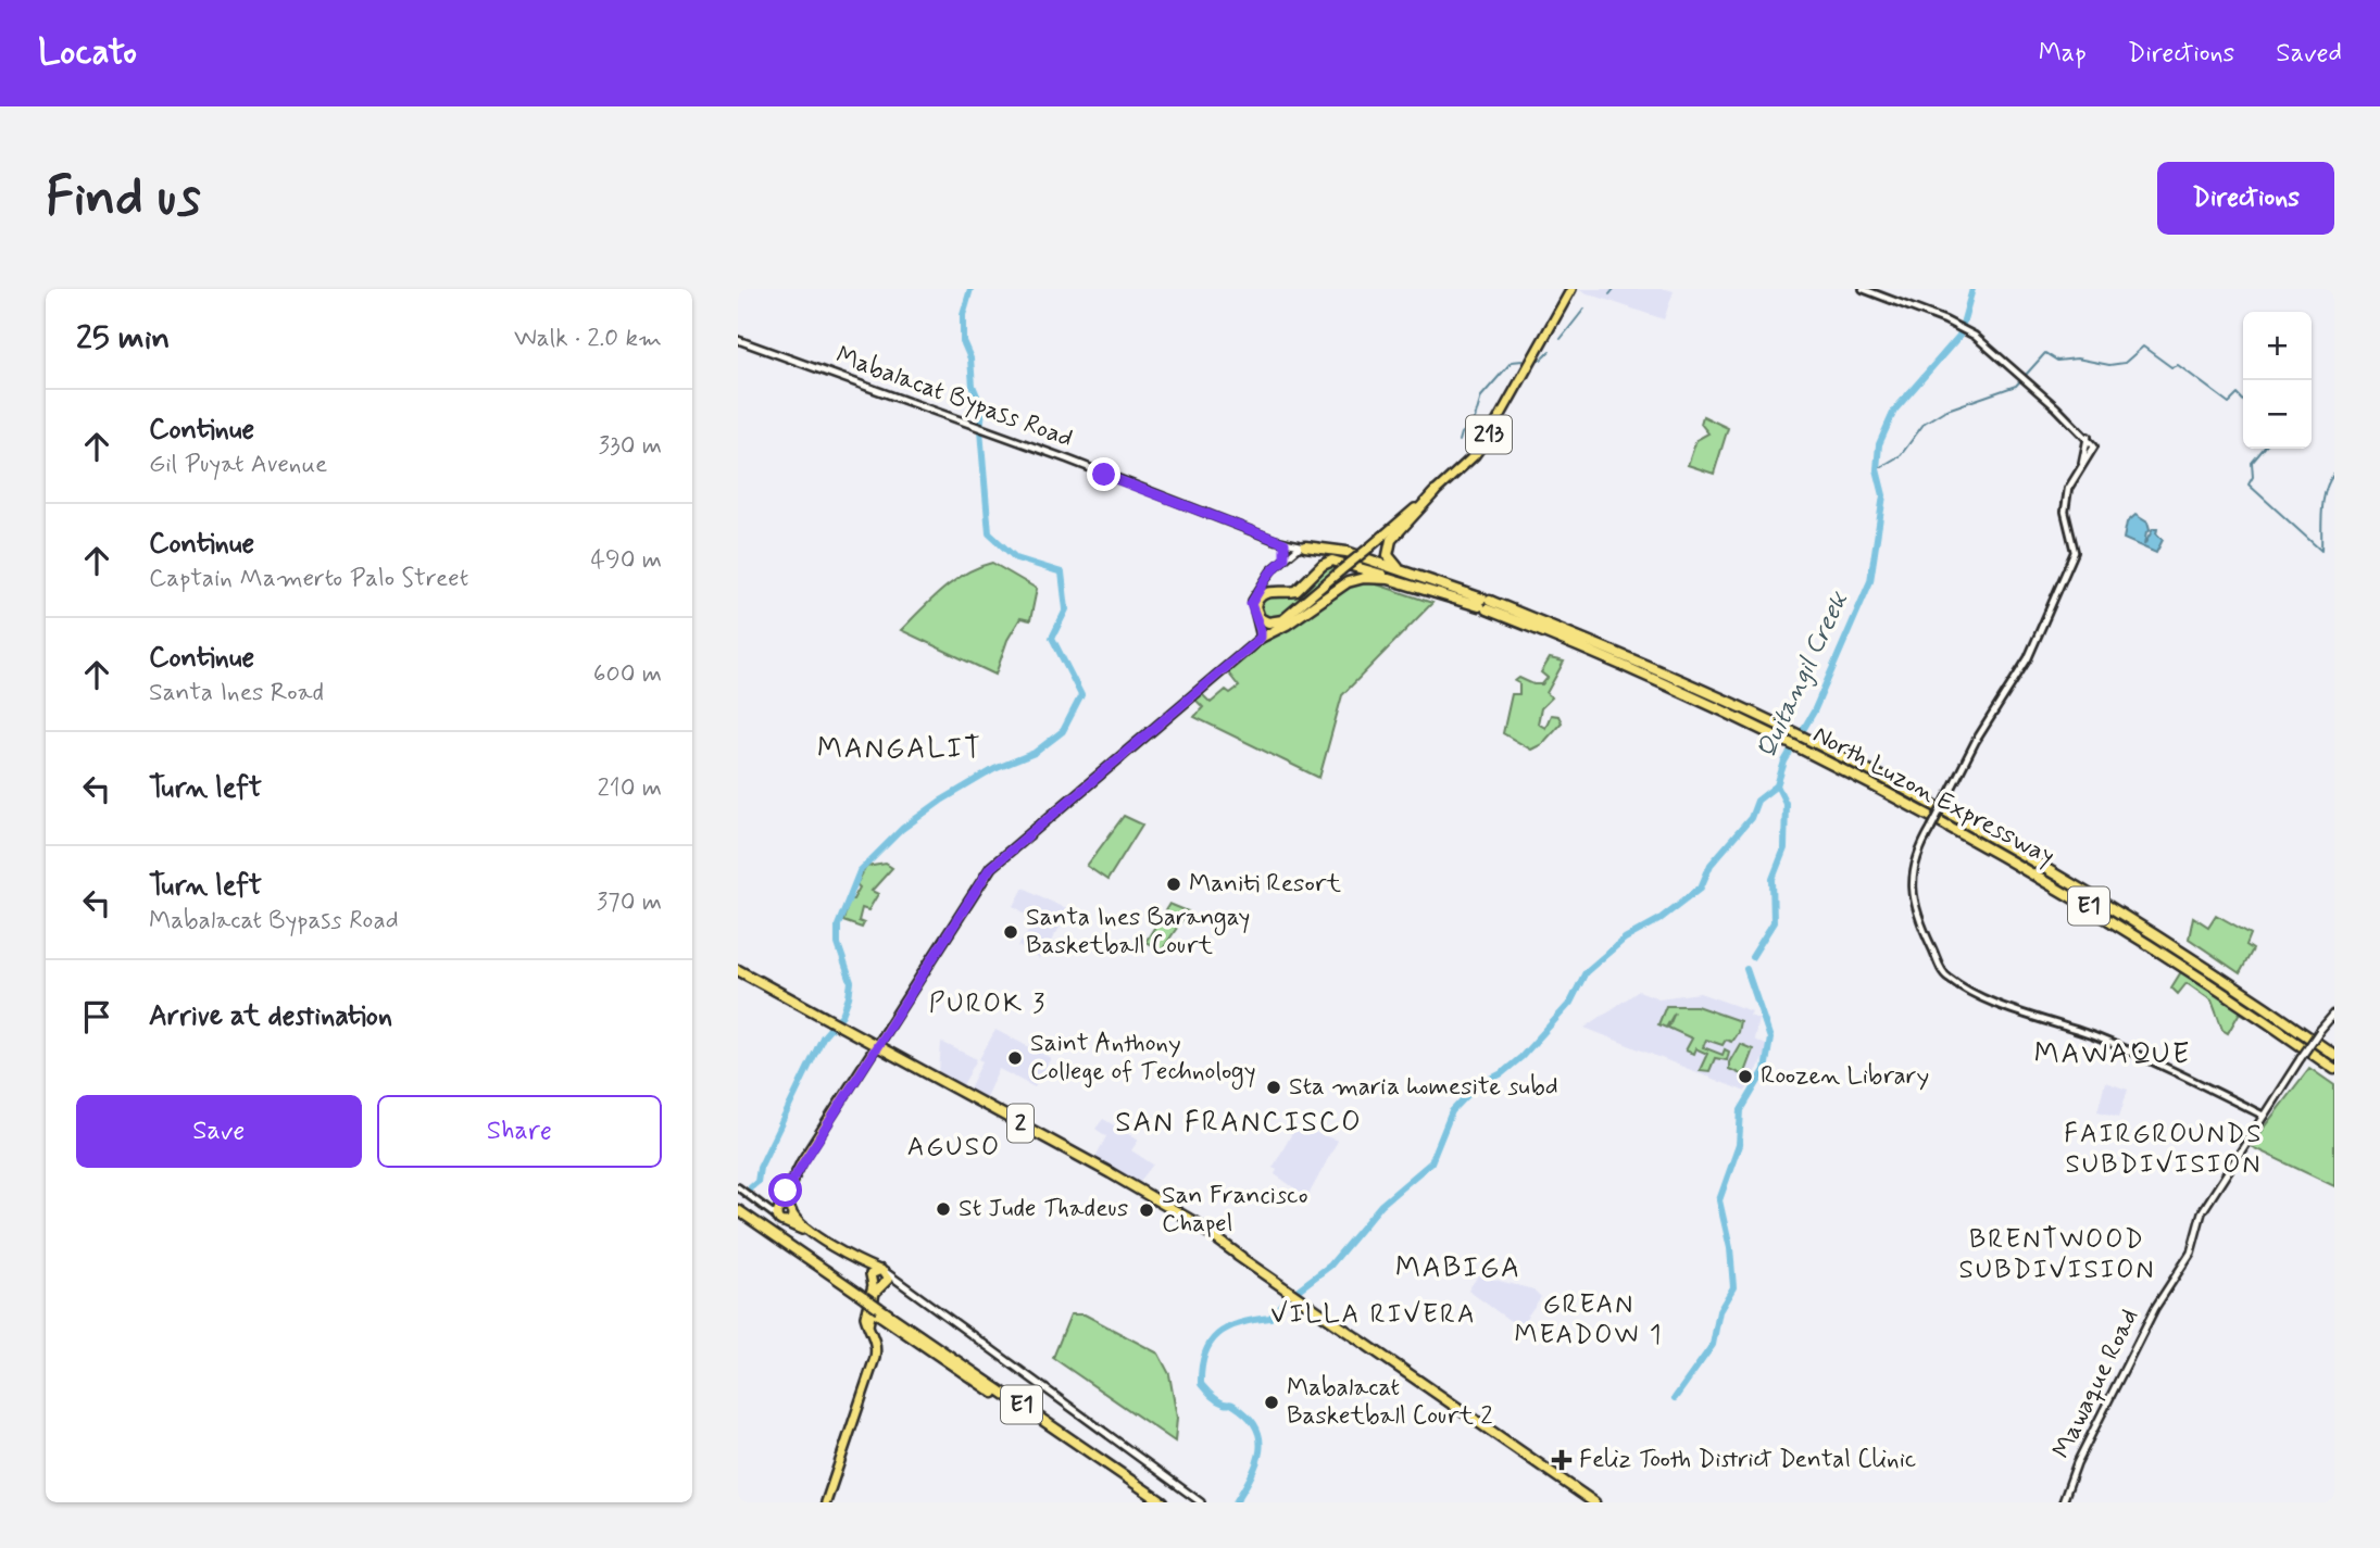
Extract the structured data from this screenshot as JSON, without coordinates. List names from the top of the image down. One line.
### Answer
{"streets":{"highway":["North Luzon Expressway","E1","2"],"main road":["Mabalacat Bypass Road","213","Mawaque Road"]},"crossings":[["Mabalacat Bypass Road","North Luzon Expressway"],["213","2"]],"districts":["MANGALIT","PUROK 3","MAWAQUE","SAN FRANCISCO","FAIRGROUNDS SUBDIVISION","AGUSO","BRENTWOOD SUBDIVISION","MABIGA","GREAN MEADOW 1","VILLA RIVERA"],"water":["Quitangil Creek"],"places":{"other":["Maniti Resort","Santa Ines Barangay Basketball Court","Saint Anthony College of Technology","Roozen Library","Sta maria homesite subd","St Jude Thadeus","San Francisco Chapel","Mabalacat Basketball Court 2"],"health":["Feliz Tooth District Dental Clinic"]},"page":{"header":"Locato","nav":["Map","Directions","Saved"],"buttons":["Directions",["Save","Share"]],"title":"Find us","heading":["25 min","Walk · 2.0 km"],"map_buttons":["+","−"],"list":[["Continue","Gil Puyat Avenue","330 m"],["Continue","Captain Mamerto Palo Street","490 m"],["Continue","Santa Ines Road","600 m"],["Turn left","210 m"],["Turn left","Mabalacat Bypass Road","370 m"],"Arrive at destination"]}}
